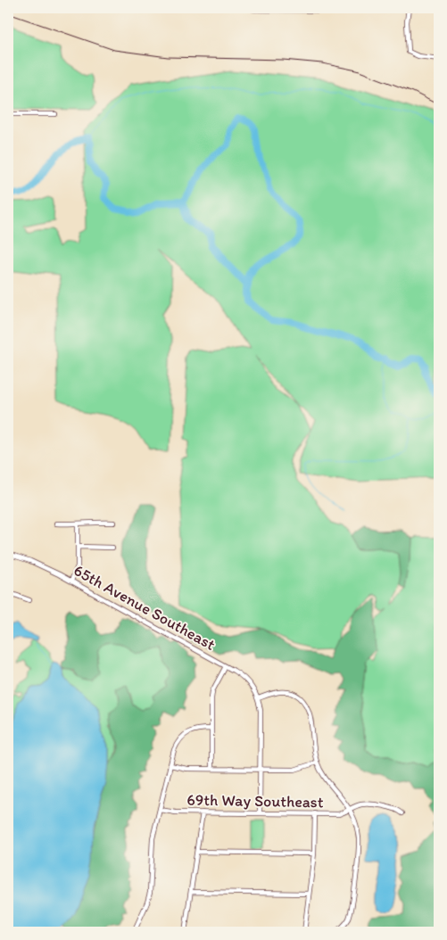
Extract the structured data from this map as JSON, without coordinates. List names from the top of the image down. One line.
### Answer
{"streets":{"street":["65th Avenue Southeast","69th Way Southeast"]}}
